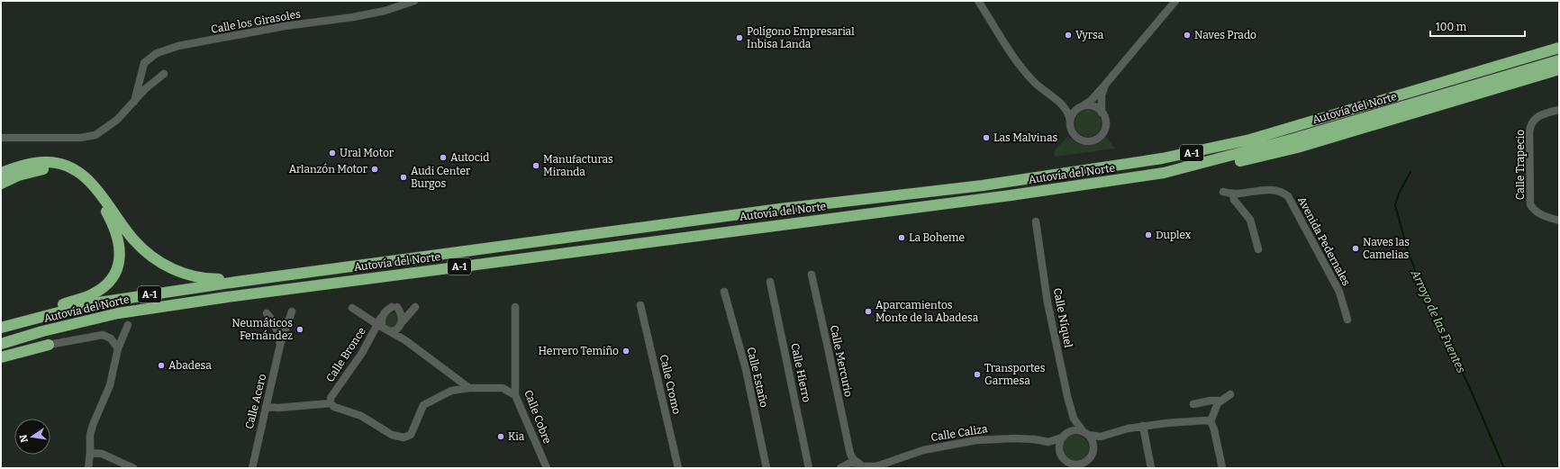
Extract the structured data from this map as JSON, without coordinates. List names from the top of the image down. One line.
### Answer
{"streets":{"highway":["Autovía del Norte","A-1"],"street":["Calle los Girasoles","Calle Trapecio","Avenida Pedernales","Calle Níquel","Calle Bronce","Calle Mercurio","Calle Hierro","Calle Estaño","Calle Cromo","Calle Acero","Calle Cobre","Calle Caliza"]},"crossings":[["Calle Níquel","Calle Caliza"]],"water":["Arroyo de las Fuentes"],"places":["Vyrsa","Naves Prado","Polígono Empresarial Inbisa Landa","Las Malvinas","Ural Motor","Autocid","Manufacturas Miranda","Arlanzón Motor","Audi Center Burgos","Duplex","La Boheme","Naves las Camelias","Aparcamientos Monte de la Abadesa","Neumáticos Fernández","Herrero Temiño","Abadesa","Transportes Garmesa","Kia"],"scale_bar":"100 m","north":"left"}
